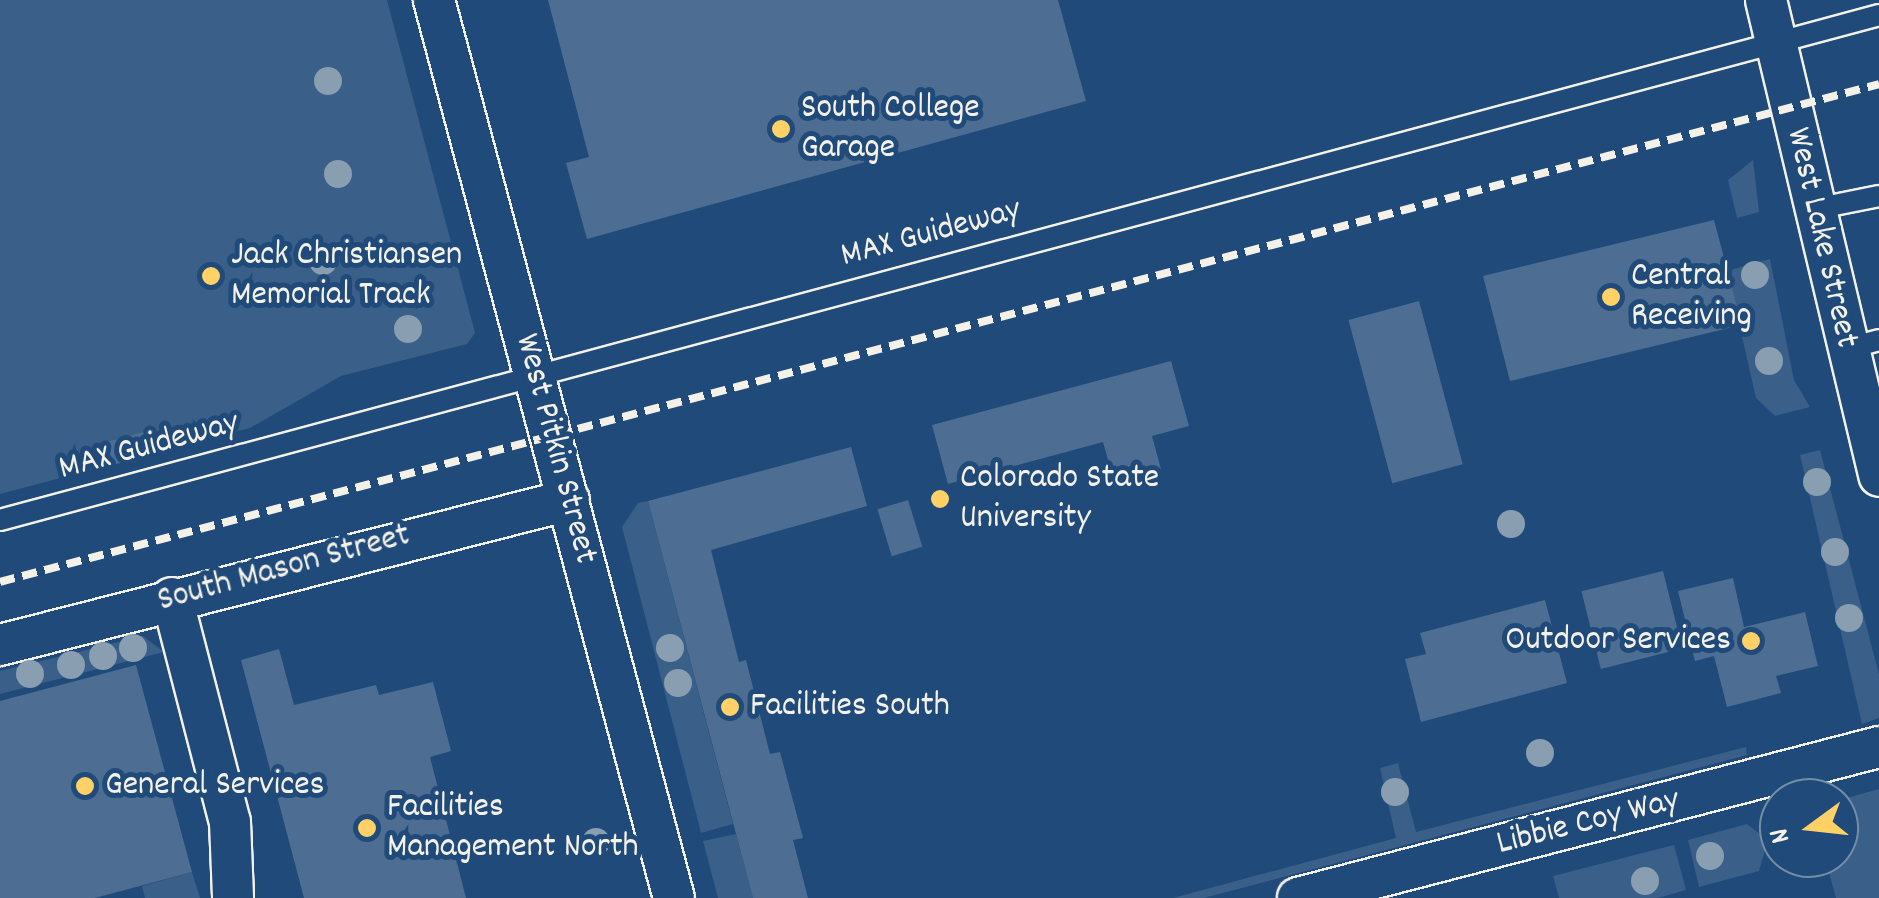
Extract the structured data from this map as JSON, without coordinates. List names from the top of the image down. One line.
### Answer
{"streets":{"street":["West Lake Street","West Pitkin Street","South Mason Street","Libbie Coy Way"],"lane":["MAX Guideway"]},"crossings":[["MAX Guideway","West Lake Street"],["MAX Guideway","West Pitkin Street"],["West Pitkin Street","South Mason Street"]],"places":["South College Garage","Jack Christiansen Memorial Track","Central Receiving","Colorado State University","Outdoor Services","Facilities South","General Services","Facilities Management North"],"north":"left"}
